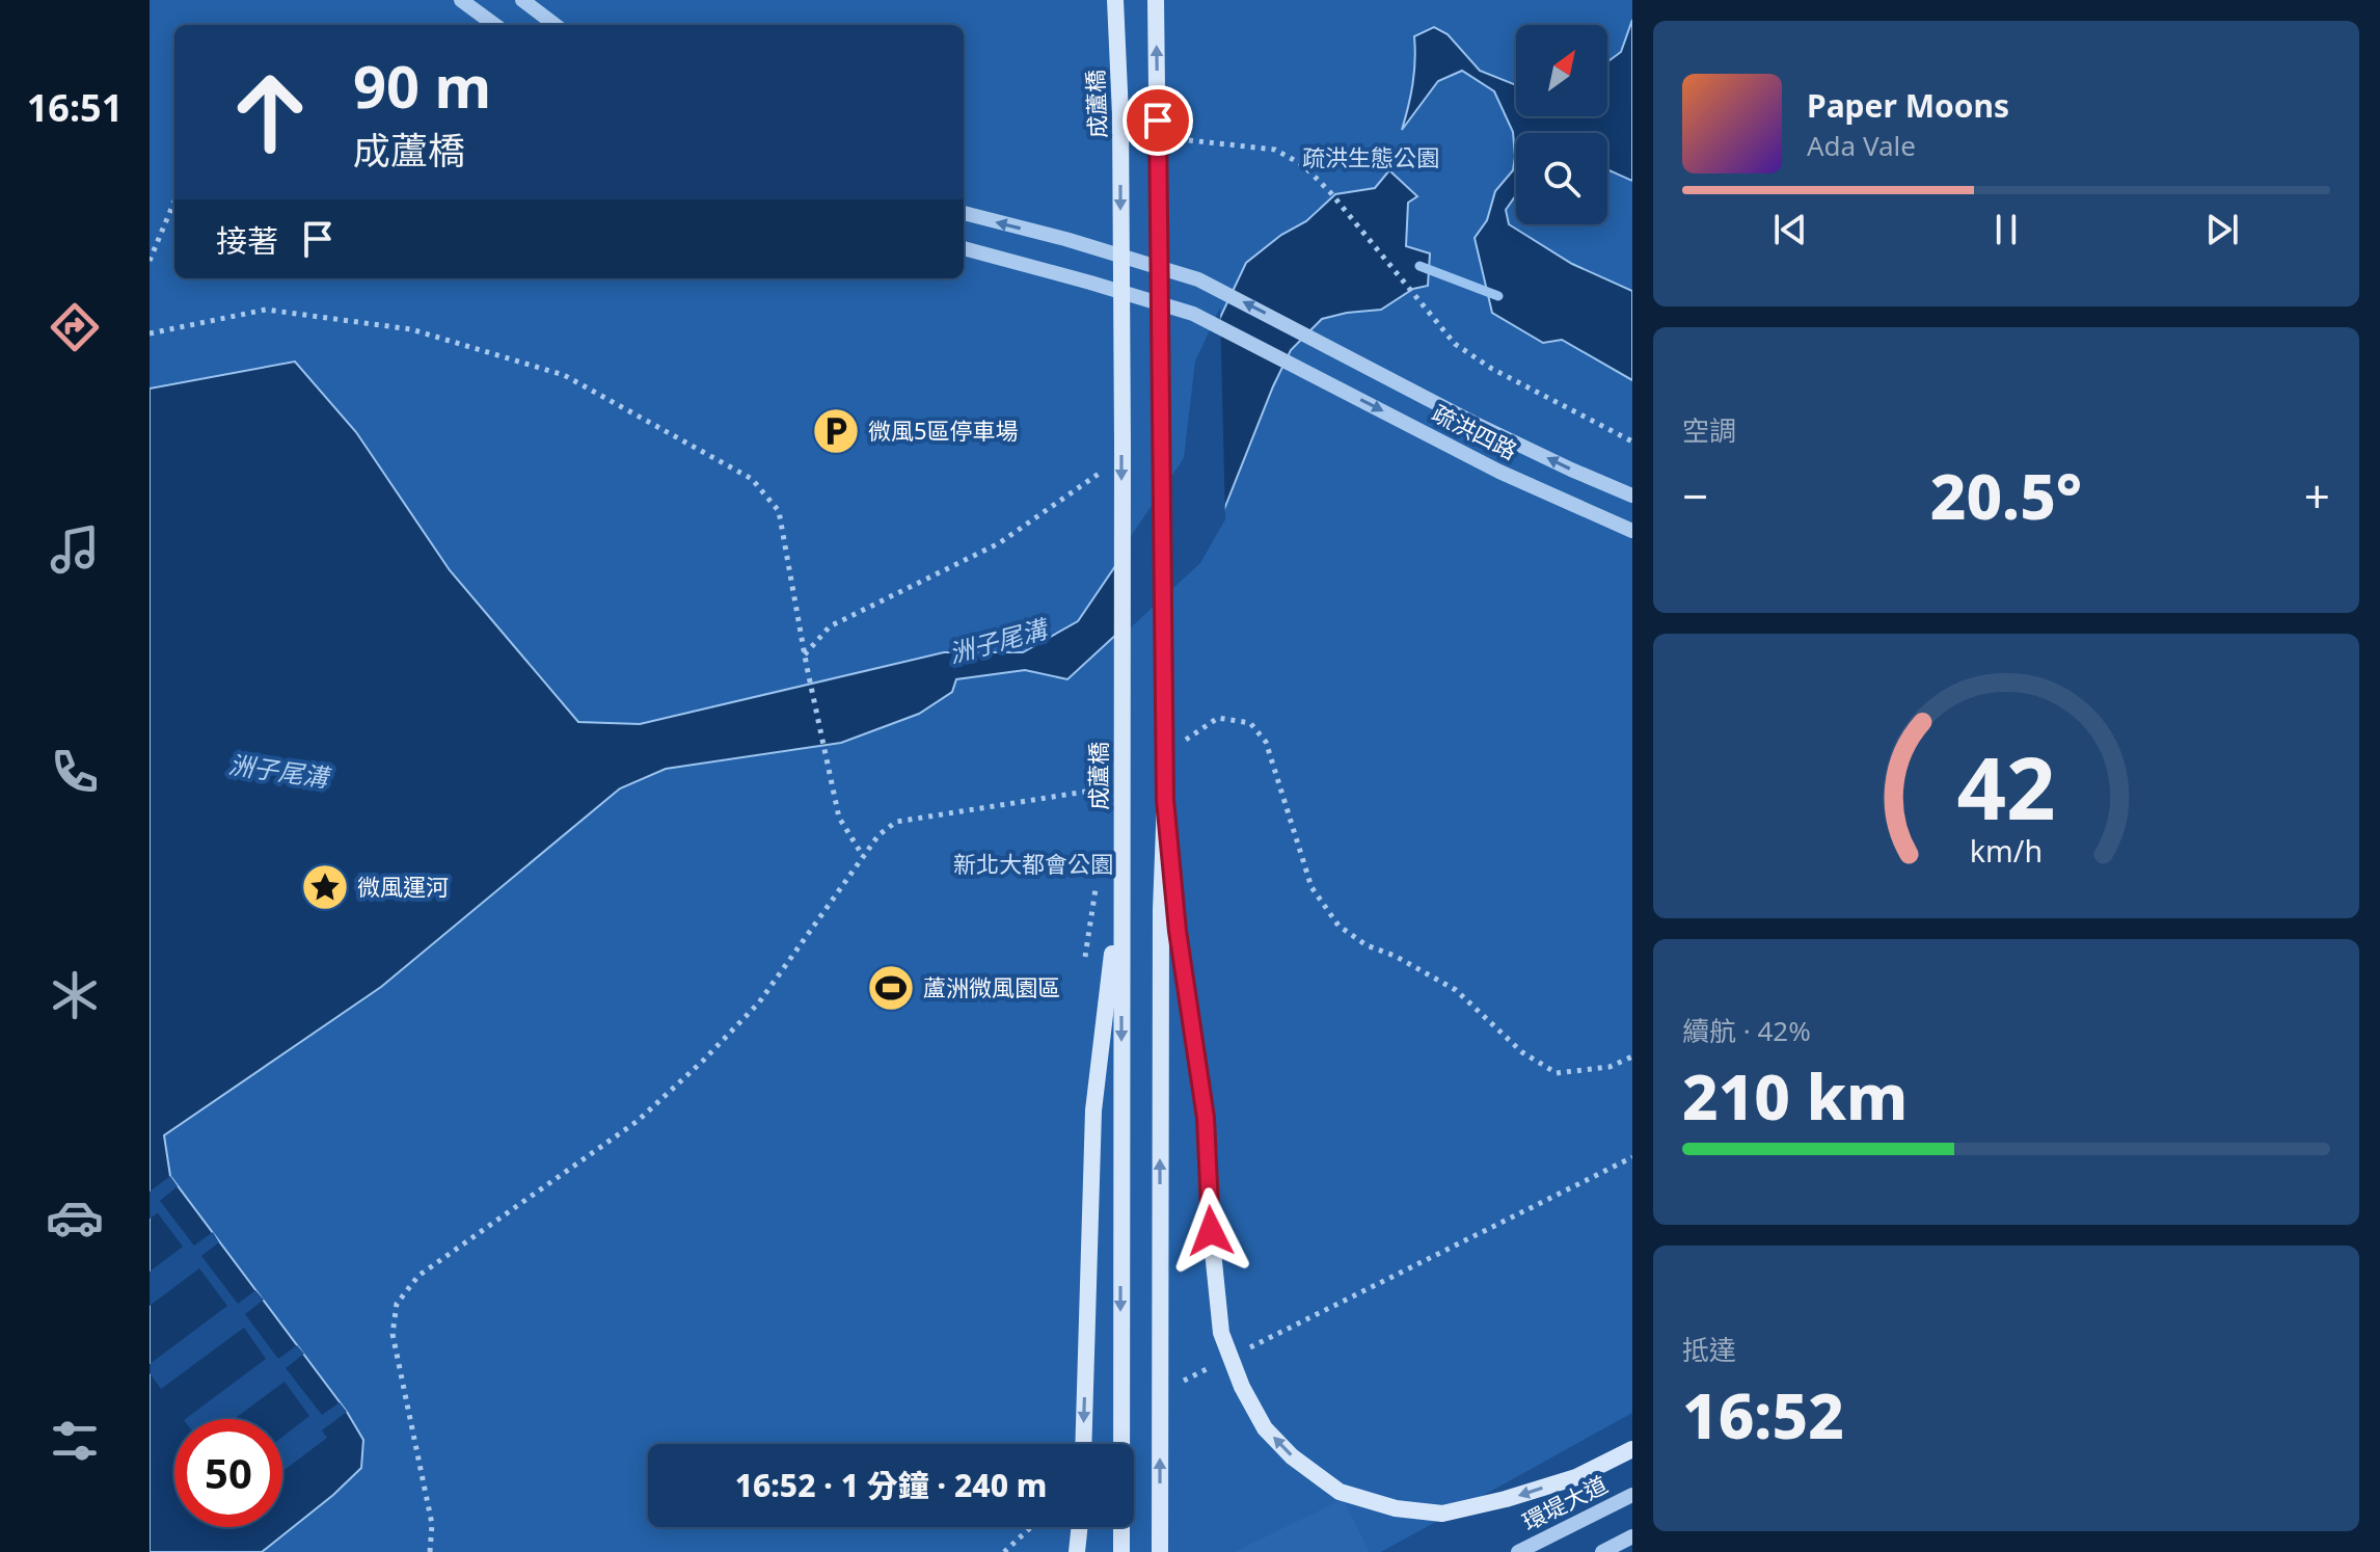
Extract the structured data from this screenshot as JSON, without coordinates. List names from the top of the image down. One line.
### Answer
{"streets":{"main road":["成蘆橋"],"street":["疏洪四路","環堤大道"]},"water":["洲子尾溝"],"parks":["疏洪生態公園","新北大都會公園"],"places":{"parking":["微風5區停車場"],"place":["微風運河"],"sports":["蘆洲微風園區"]},"north":"top right","page":{"tabs":"16:51","turn":["90 m","成蘆橋"],"song":["Paper Moons","Ada Vale"],"then":"接著","tile":["空調",["續航 · 42%","210 km"],["抵達","16:52"]],"heat":["−","20.5°","+"],"limit":"50","trip":"16:52 · 1 分鐘 · 240 m","gauge":["42","km/h"]}}
